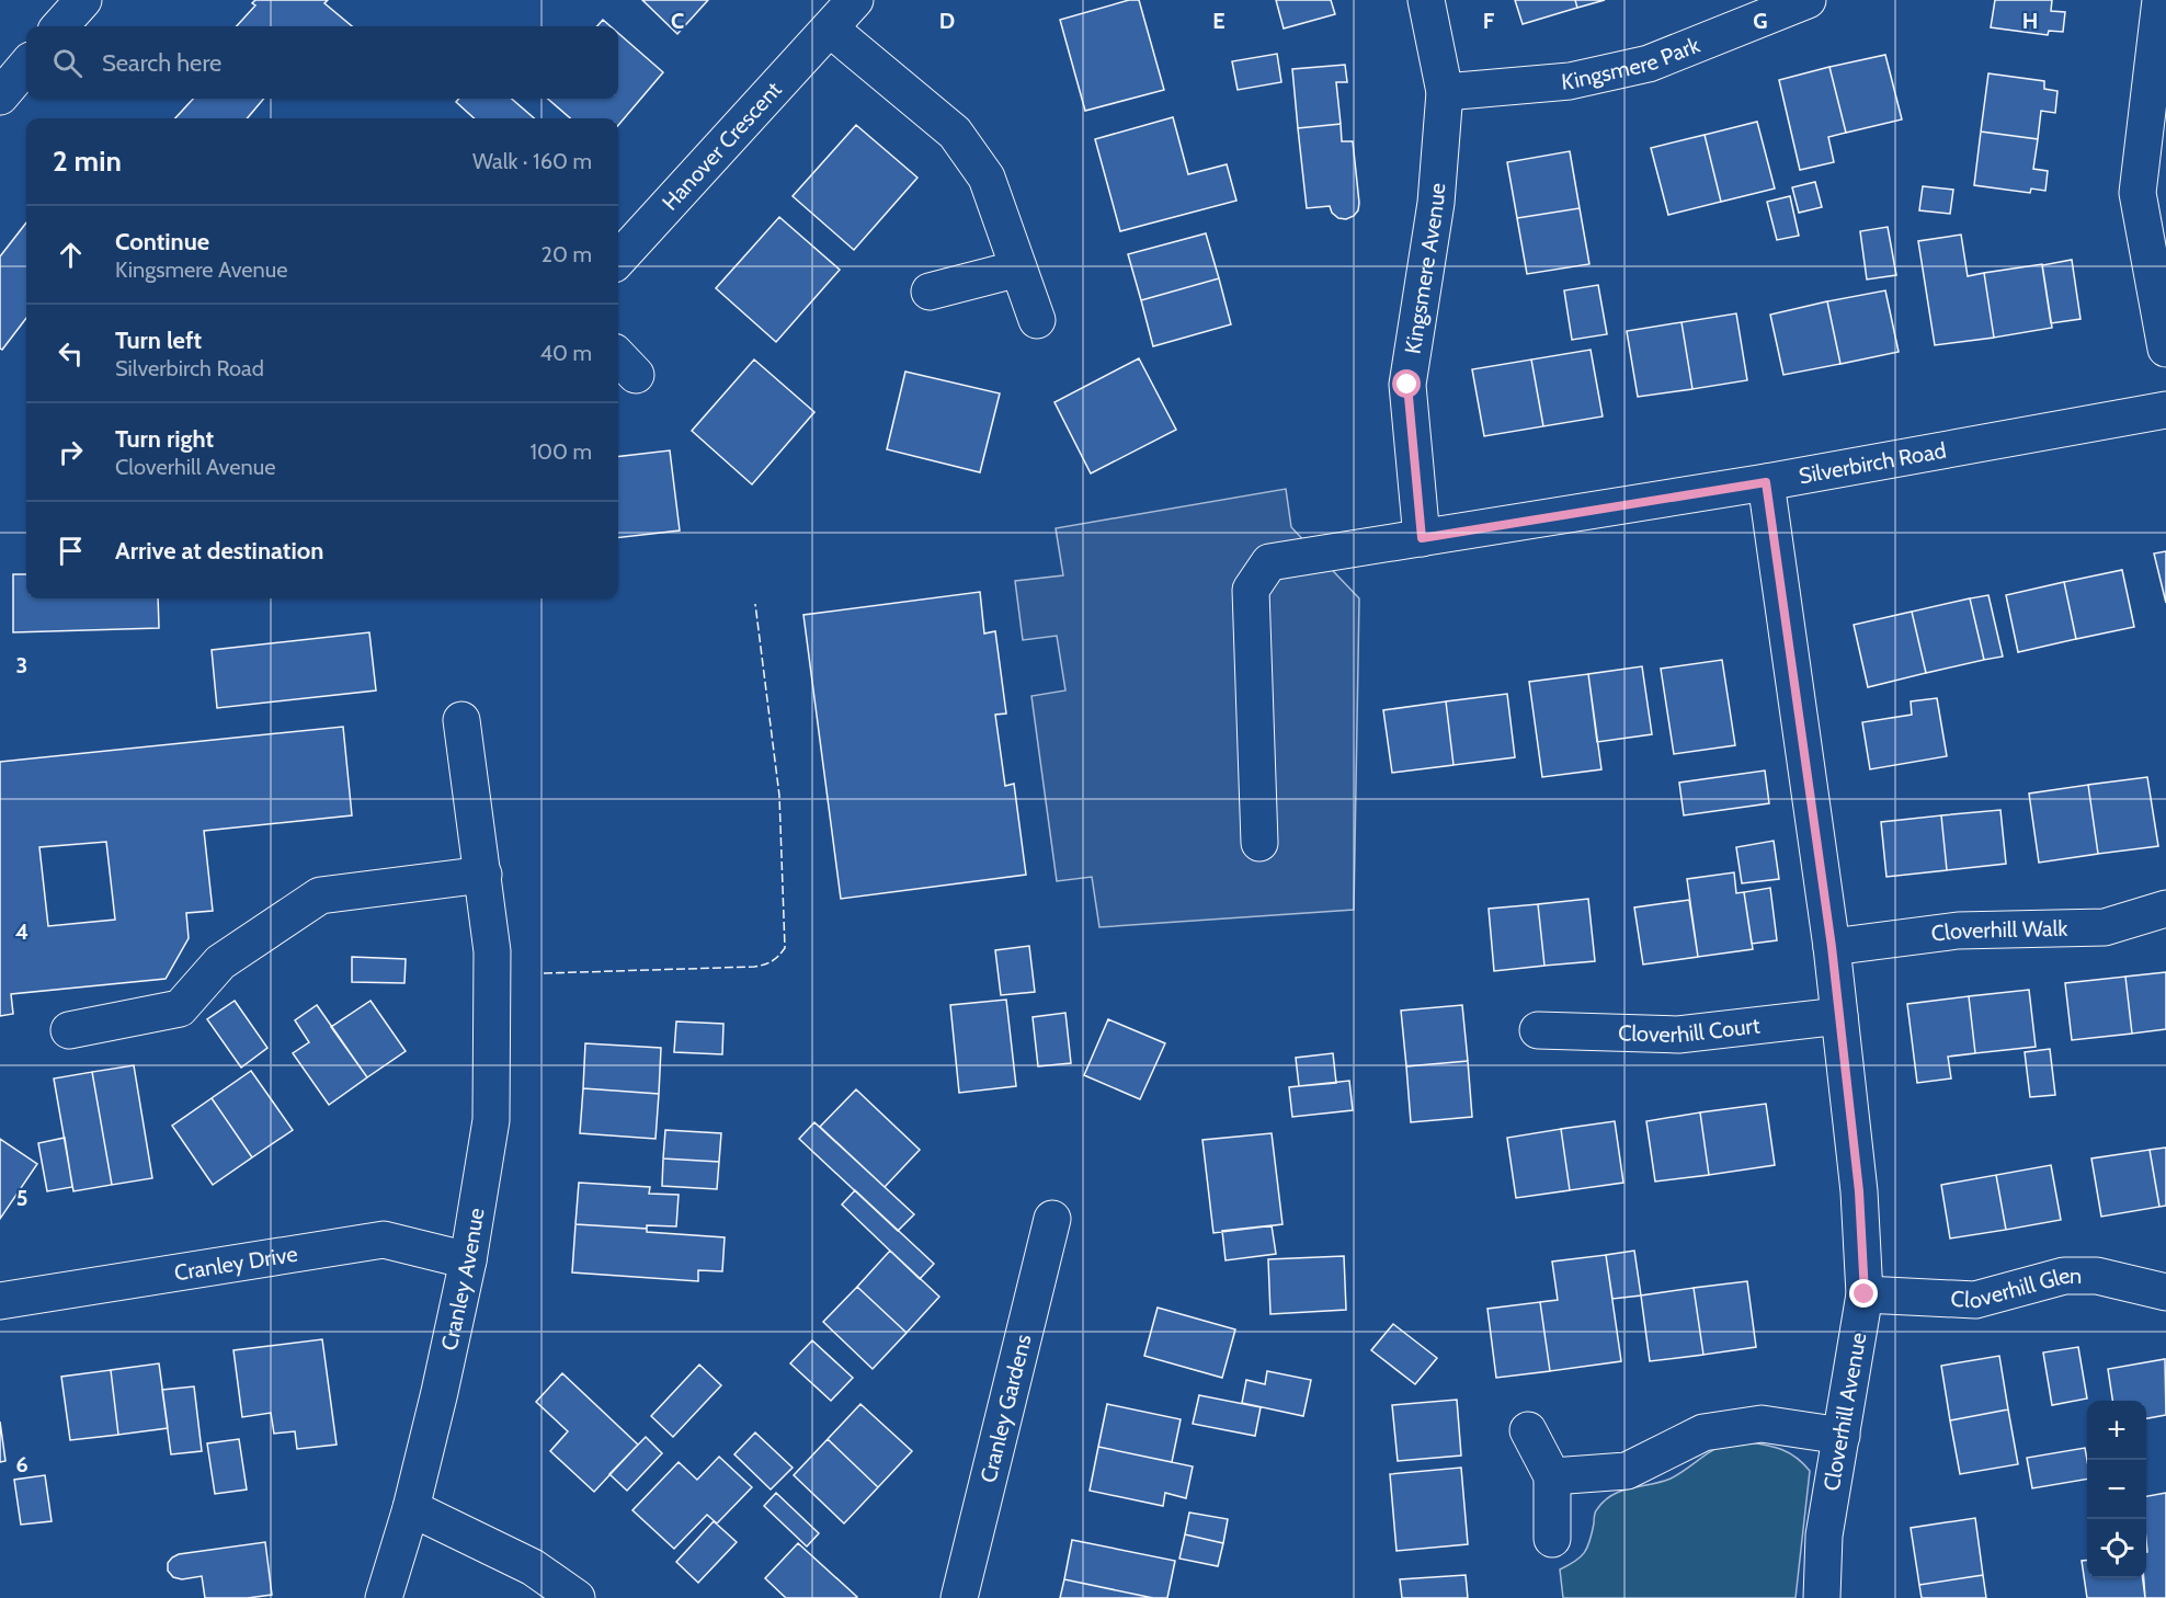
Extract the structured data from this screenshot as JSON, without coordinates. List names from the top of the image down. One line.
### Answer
{"streets":{"street":["Kingsmere Park","Hanover Crescent","Kingsmere Avenue","Silverbirch Road","Cloverhill Walk","Cloverhill Court","Cranley Drive","Cranley Avenue","Cloverhill Glen","Cranley Gardens","Cloverhill Avenue"]},"crossings":[["Kingsmere Park","Kingsmere Avenue"],["Kingsmere Avenue","Silverbirch Road"],["Silverbirch Road","Cloverhill Avenue"],["Cloverhill Walk","Cloverhill Avenue"],["Cloverhill Court","Cloverhill Avenue"],["Cranley Drive","Cranley Avenue"],["Cloverhill Glen","Cloverhill Avenue"]],"page":{"search":"Search here","heading":["2 min","Walk · 160 m"],"list":[["Continue","Kingsmere Avenue","20 m"],["Turn left","Silverbirch Road","40 m"],["Turn right","Cloverhill Avenue","100 m"],"Arrive at destination"],"map_buttons":["+","−"]},"grid":{"columns":["C","D","E","F","G","H"],"rows":["3","4","5","6"]}}
